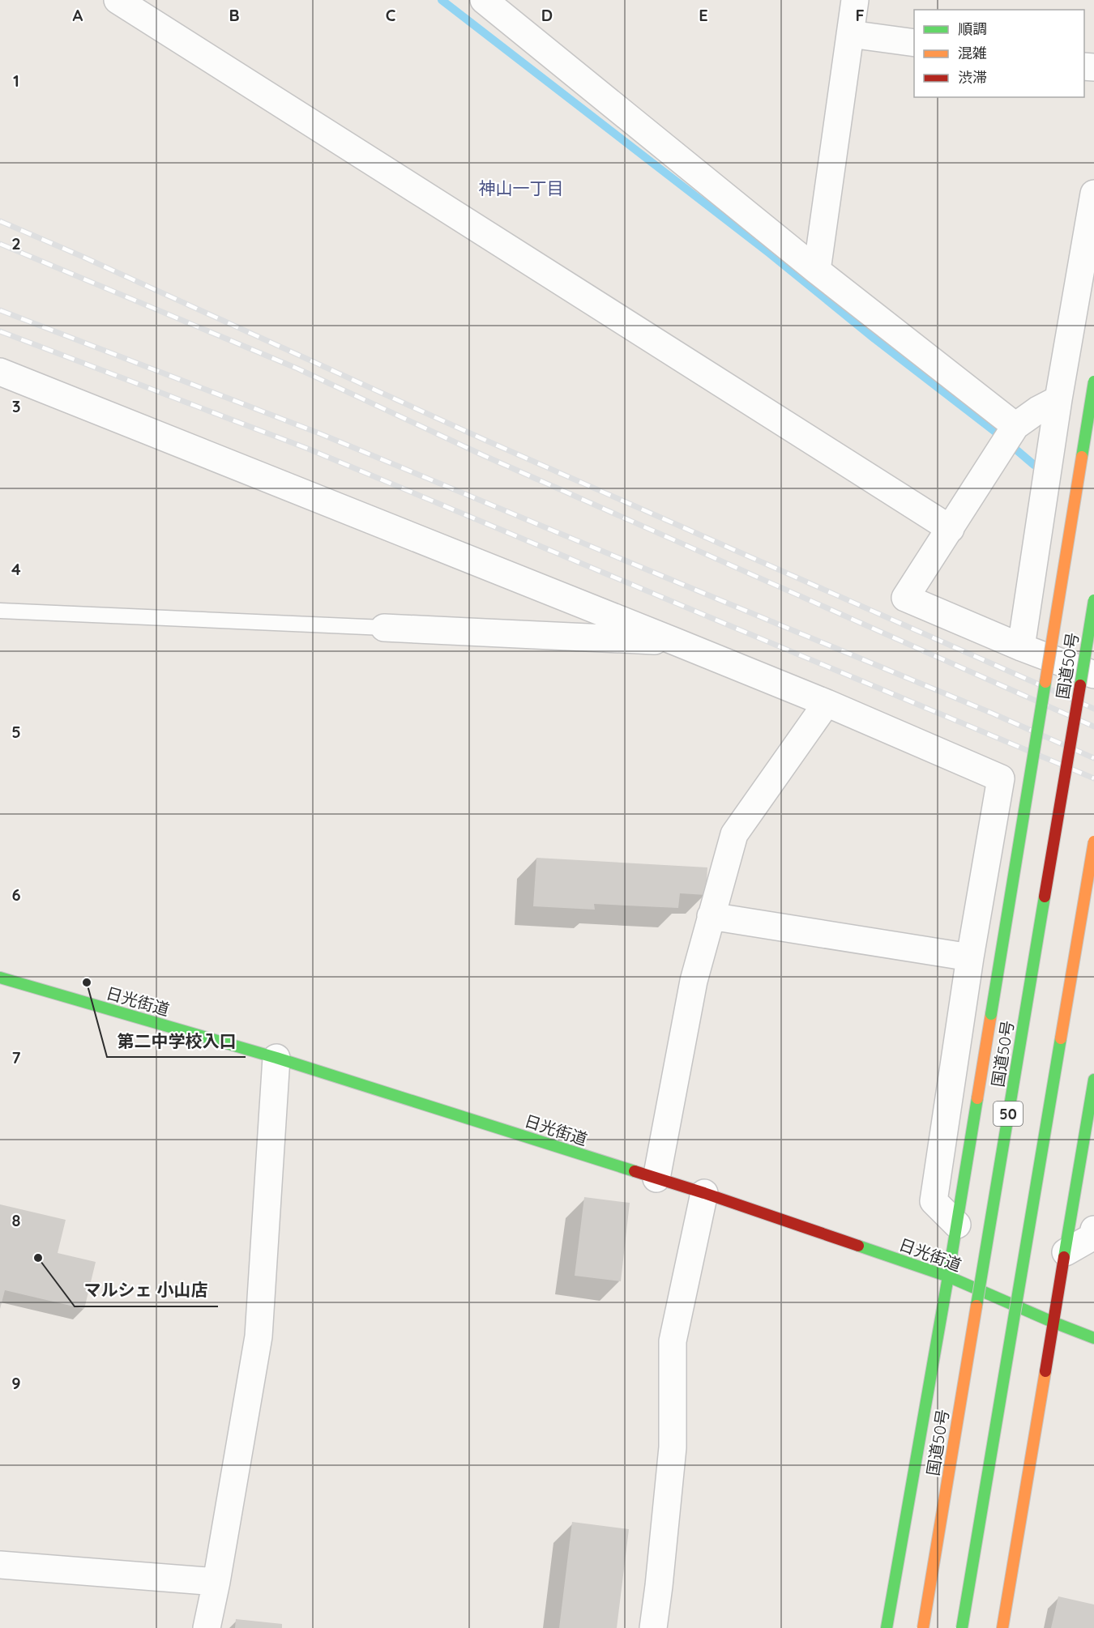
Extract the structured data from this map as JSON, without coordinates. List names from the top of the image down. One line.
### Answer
{"streets":{"main road":["国道50号","日光街道","50"]},"districts":["神山一丁目"],"places":["第二中学校入口","マルシェ 小山店"],"legend":["順調","混雑","渋滞"],"grid":{"columns":["A","B","C","D","E","F"],"rows":["1","2","3","4","5","6","7","8","9"]}}
